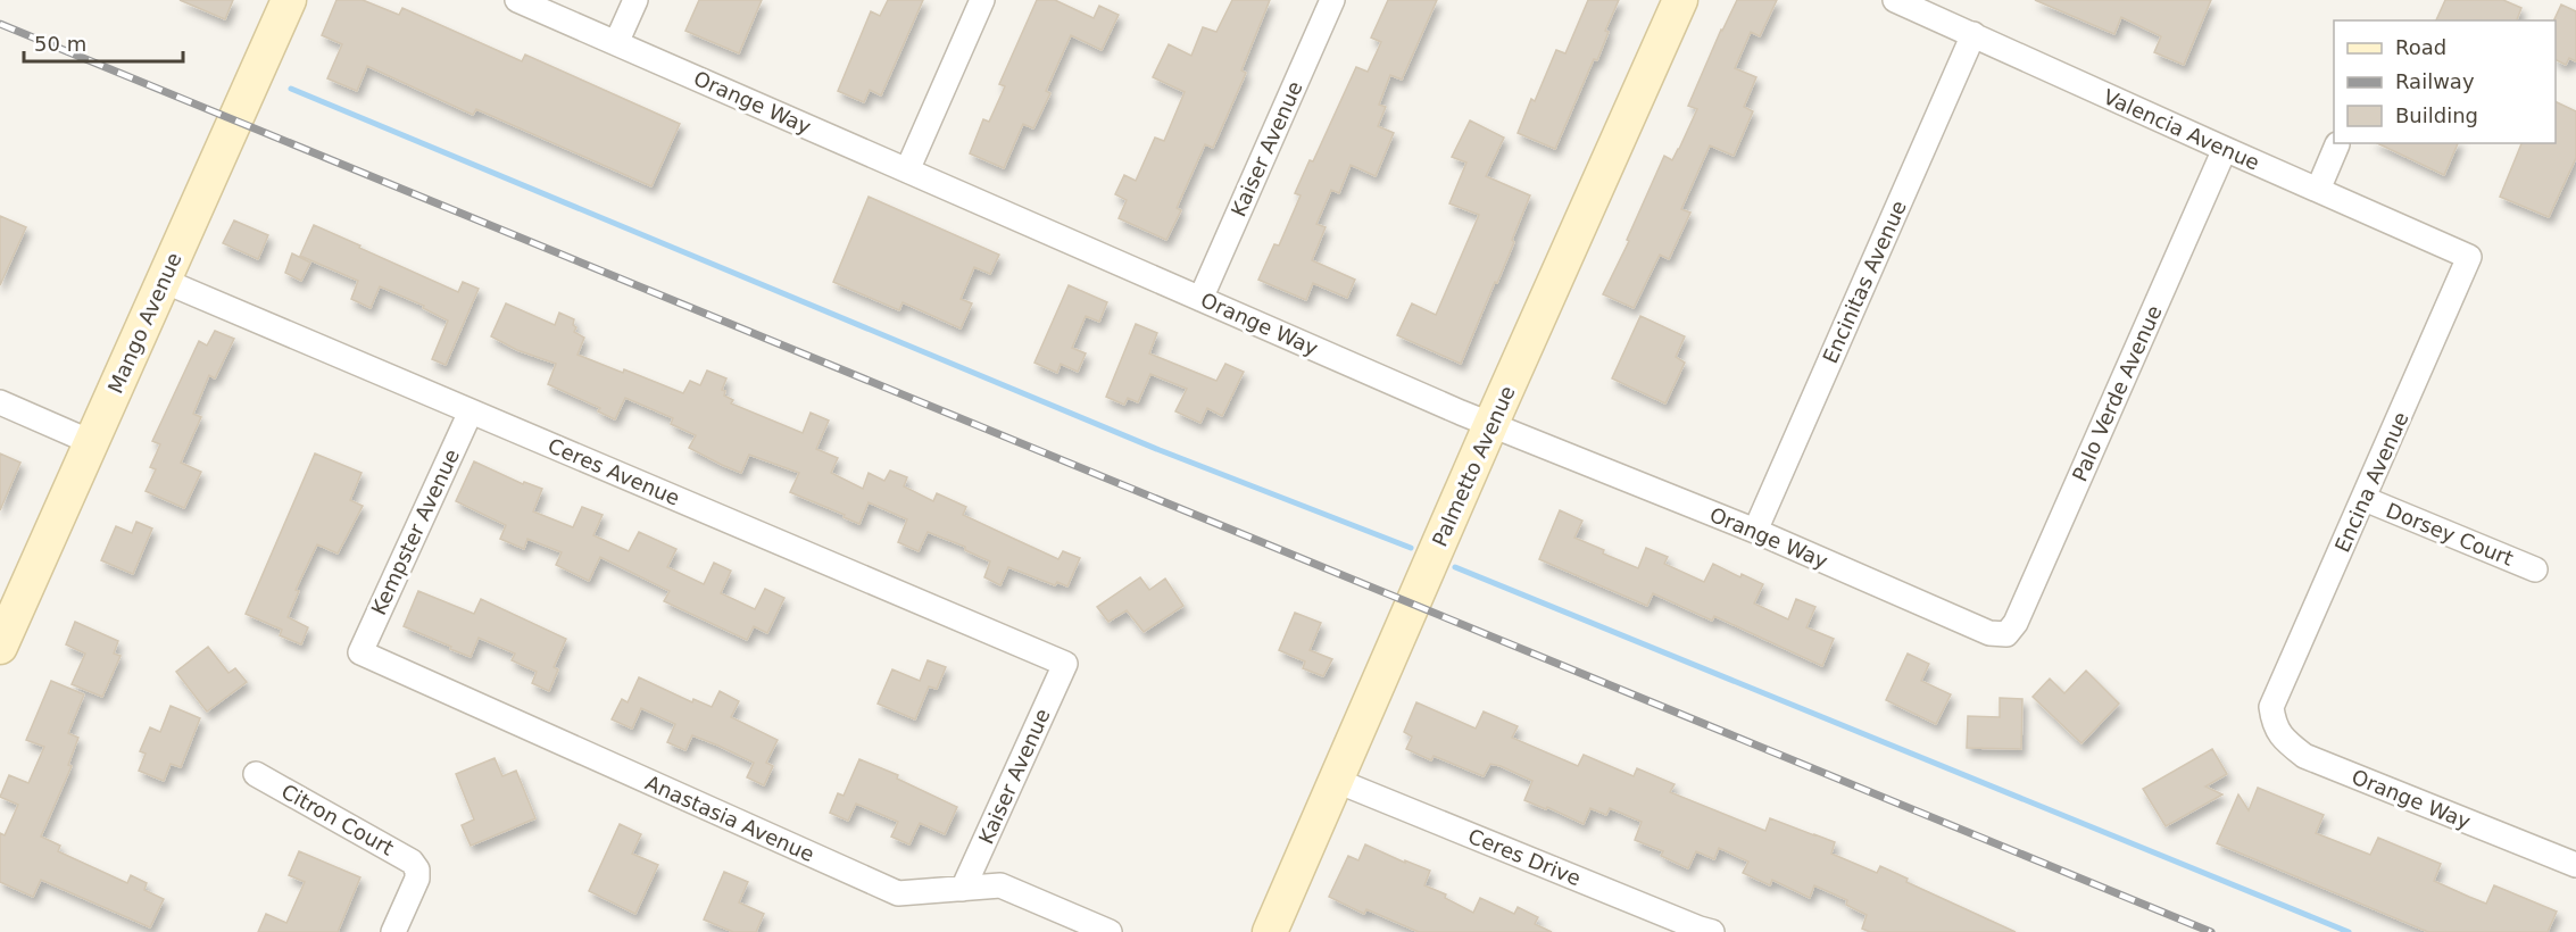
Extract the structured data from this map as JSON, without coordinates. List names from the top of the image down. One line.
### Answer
{"streets":{"street":["Orange Way","Valencia Avenue","Kaiser Avenue","Encinitas Avenue","Mango Avenue","Palo Verde Avenue","Palmetto Avenue","Ceres Avenue","Encina Avenue","Kempster Avenue","Dorsey Court","Anastasia Avenue","Citron Court","Ceres Drive"]},"crossings":[["Orange Way","Kaiser Avenue"],["Orange Way","Encinitas Avenue"],["Orange Way","Palo Verde Avenue"],["Orange Way","Palmetto Avenue"],["Orange Way","Encina Avenue"],["Valencia Avenue","Encinitas Avenue"],["Valencia Avenue","Palo Verde Avenue"],["Valencia Avenue","Encina Avenue"],["Kaiser Avenue","Ceres Avenue"],["Kaiser Avenue","Anastasia Avenue"],["Mango Avenue","Ceres Avenue"],["Palmetto Avenue","Ceres Drive"],["Ceres Avenue","Kempster Avenue"],["Encina Avenue","Dorsey Court"],["Kempster Avenue","Anastasia Avenue"]],"legend":["Road","Railway","Building"],"scale_bar":"50 m"}
